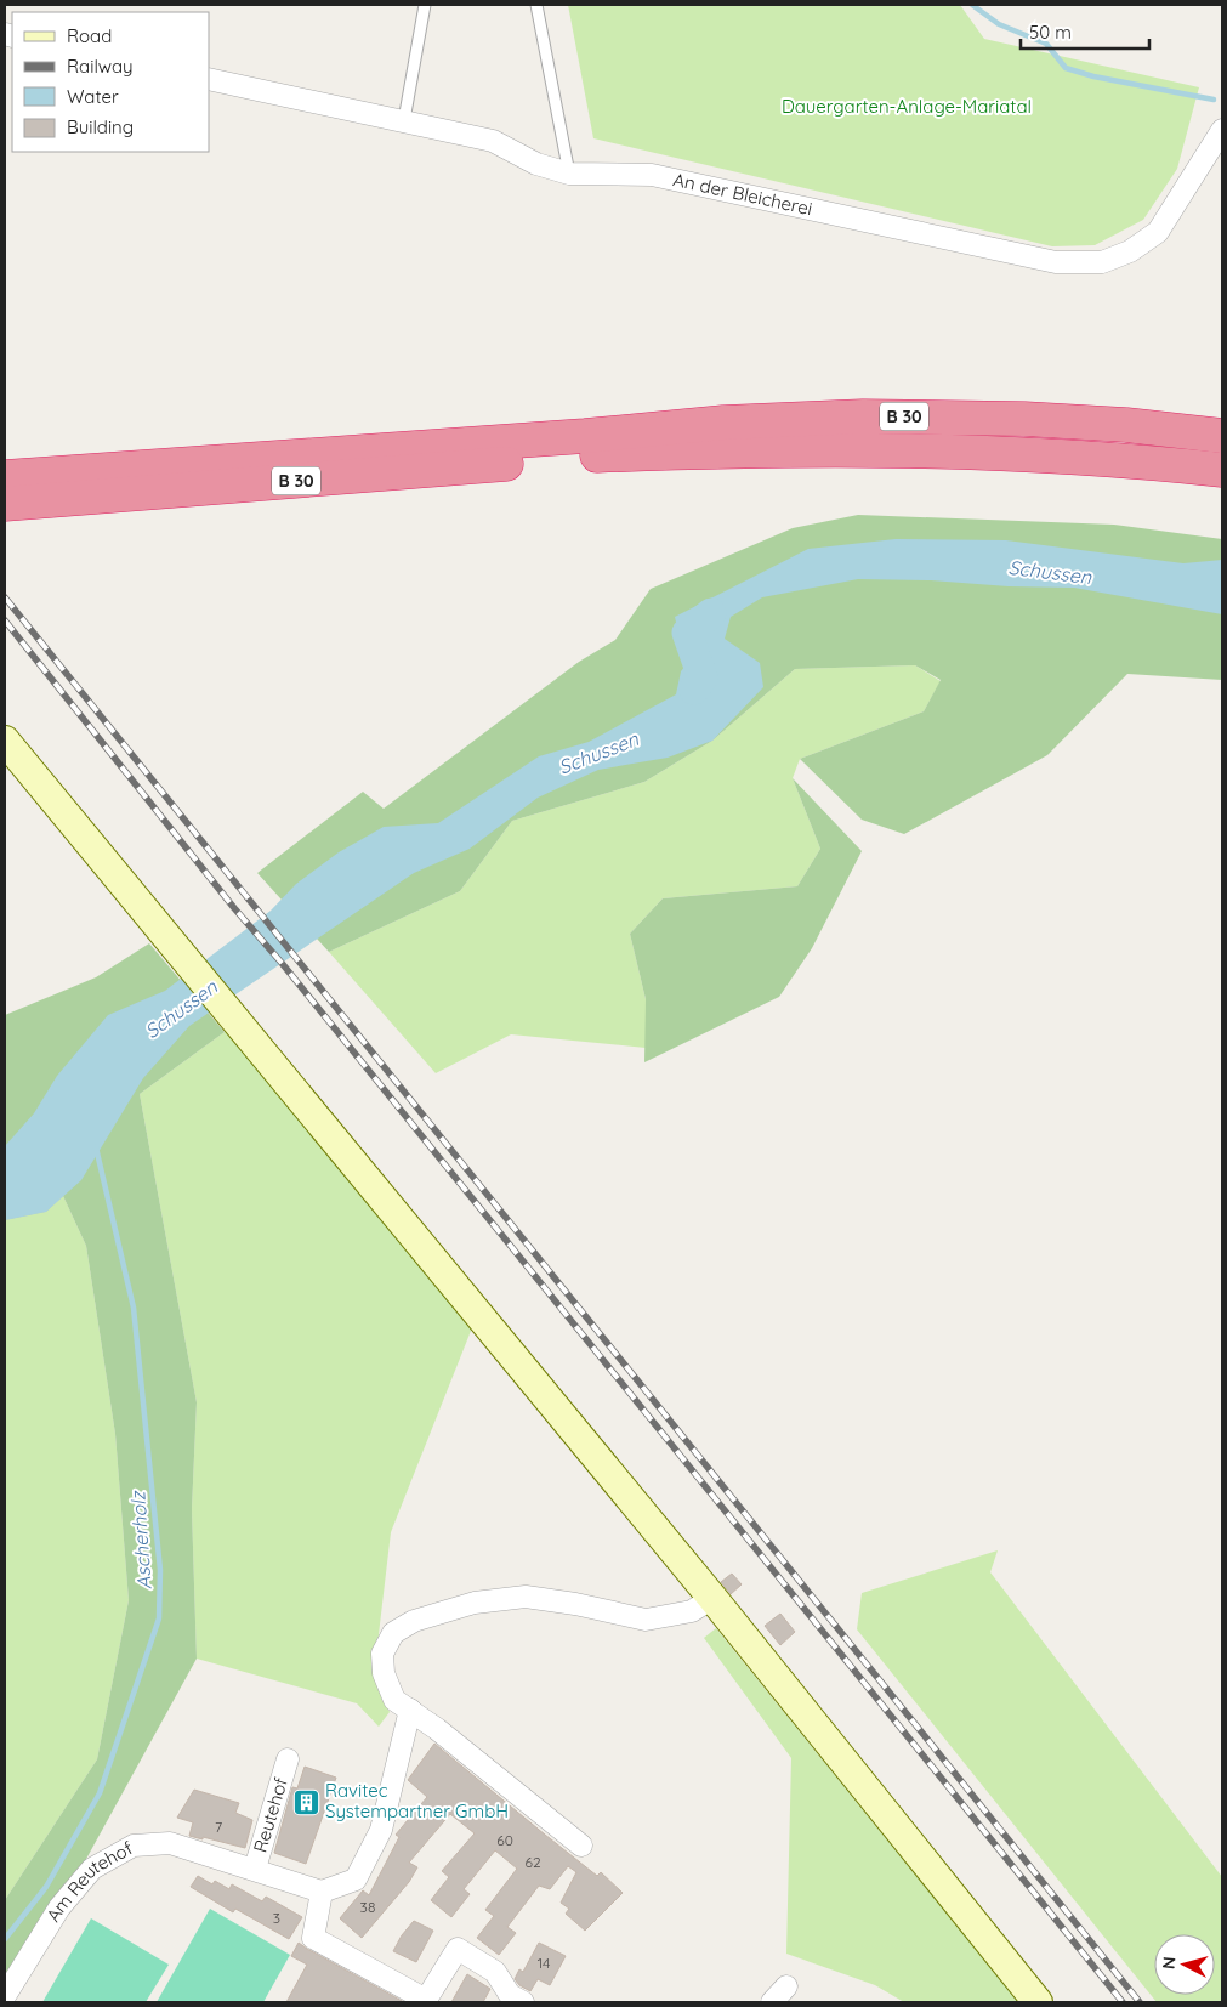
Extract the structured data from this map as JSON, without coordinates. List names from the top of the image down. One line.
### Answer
{"streets":{"highway":["B 30"],"street":["An der Bleicherei","Reutehof","Am Reutehof"]},"crossings":[["Reutehof","Am Reutehof"]],"water":["Schussen","Ascherholz"],"parks":["Dauergarten-Anlage-Mariatal"],"places":{"building":["Ravitec Systempartner GmbH"]},"house_numbers":["7","60","62","38","3","14"],"legend":["Road","Railway","Water","Building"],"scale_bar":"50 m","north":"left"}
